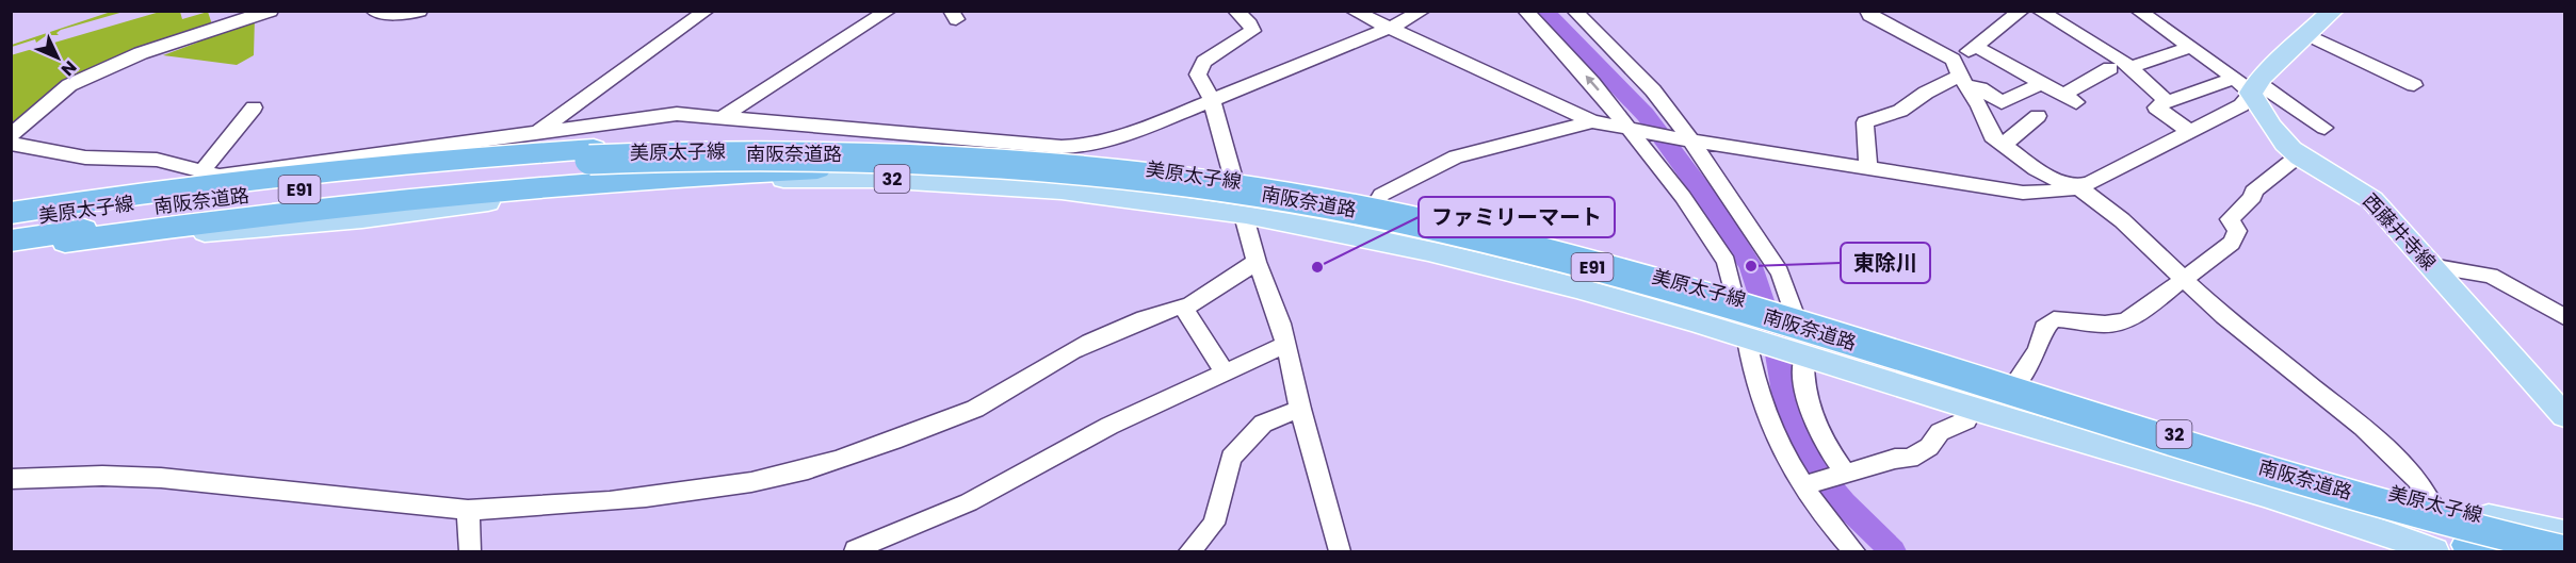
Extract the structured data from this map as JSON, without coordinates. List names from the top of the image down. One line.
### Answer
{"streets":{"highway":["南阪奈道路","E91"],"main road":["美原太子線","32","西藤井寺線"]},"places":["東除川","ファミリーマート"],"north":"bottom right"}
